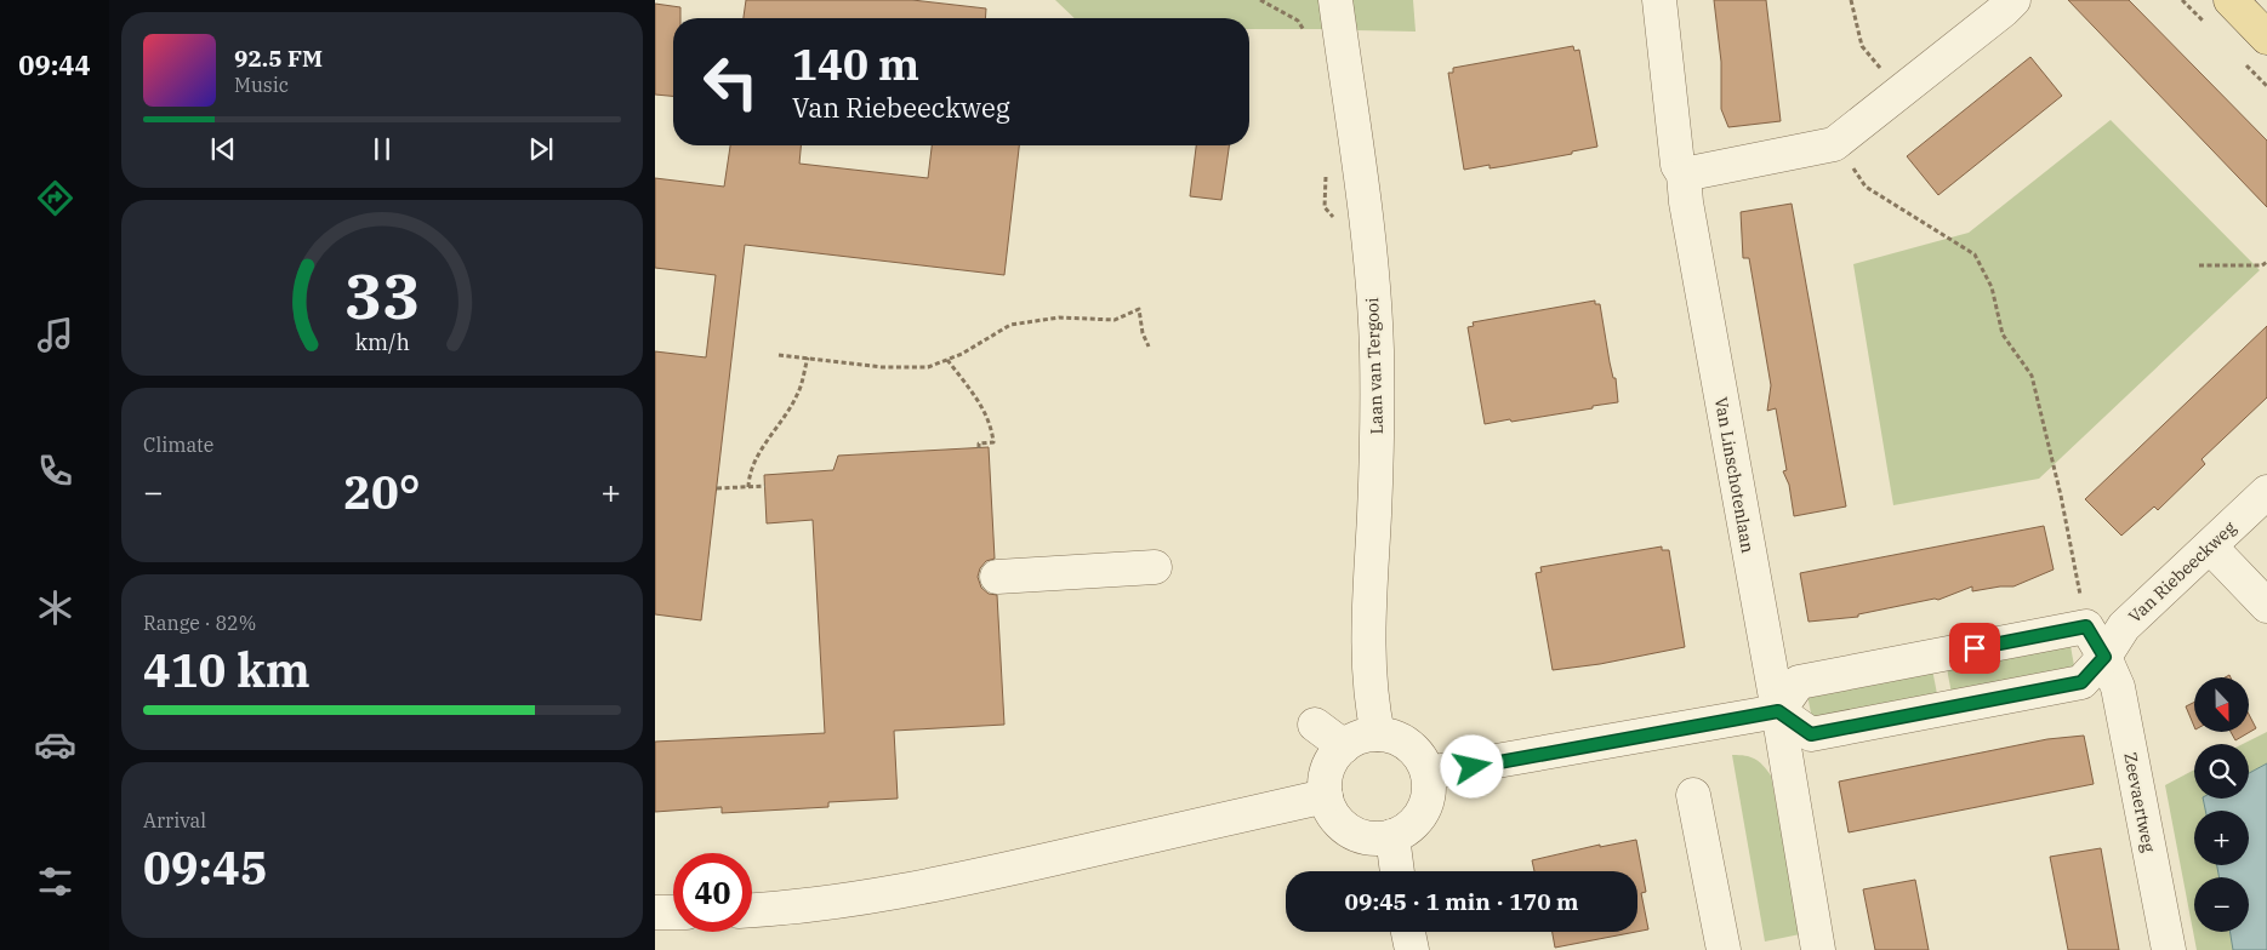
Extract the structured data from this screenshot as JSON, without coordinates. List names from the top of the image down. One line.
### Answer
{"streets":{"street":["Laan van Tergooi","Van Linschotenlaan","Van Riebeeckweg","Zeevaertweg"]},"crossings":[["Van Linschotenlaan","Van Riebeeckweg"],["Van Riebeeckweg","Zeevaertweg"]],"north":"bottom","page":{"tabs":"09:44","turn":["140 m","Van Riebeeckweg"],"song":["92.5 FM","Music"],"tile":["Climate",["Range · 82%","410 km"],["Arrival","09:45"]],"heat":["−","20°","+"],"map_buttons":["+","−"],"limit":"40","trip":"09:45 · 1 min · 170 m","gauge":["33","km/h"]}}
